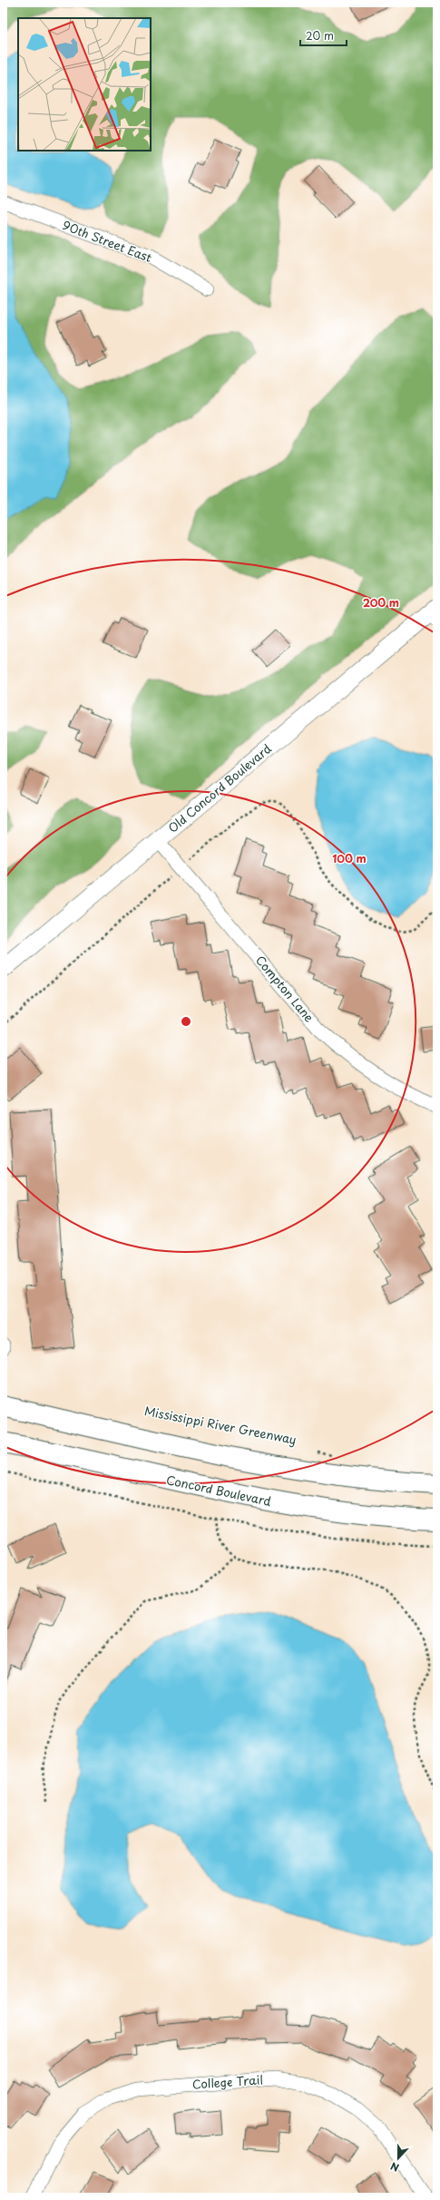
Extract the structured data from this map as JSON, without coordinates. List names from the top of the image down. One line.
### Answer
{"streets":{"main road":["Concord Boulevard"],"street":["90th Street East","Old Concord Boulevard","Compton Lane","College Trail"],"path":["Mississippi River Greenway"]},"crossings":[["Old Concord Boulevard","Compton Lane"]],"scale_bar":"20 m","north":"bottom","rings":["200 m","100 m"]}
